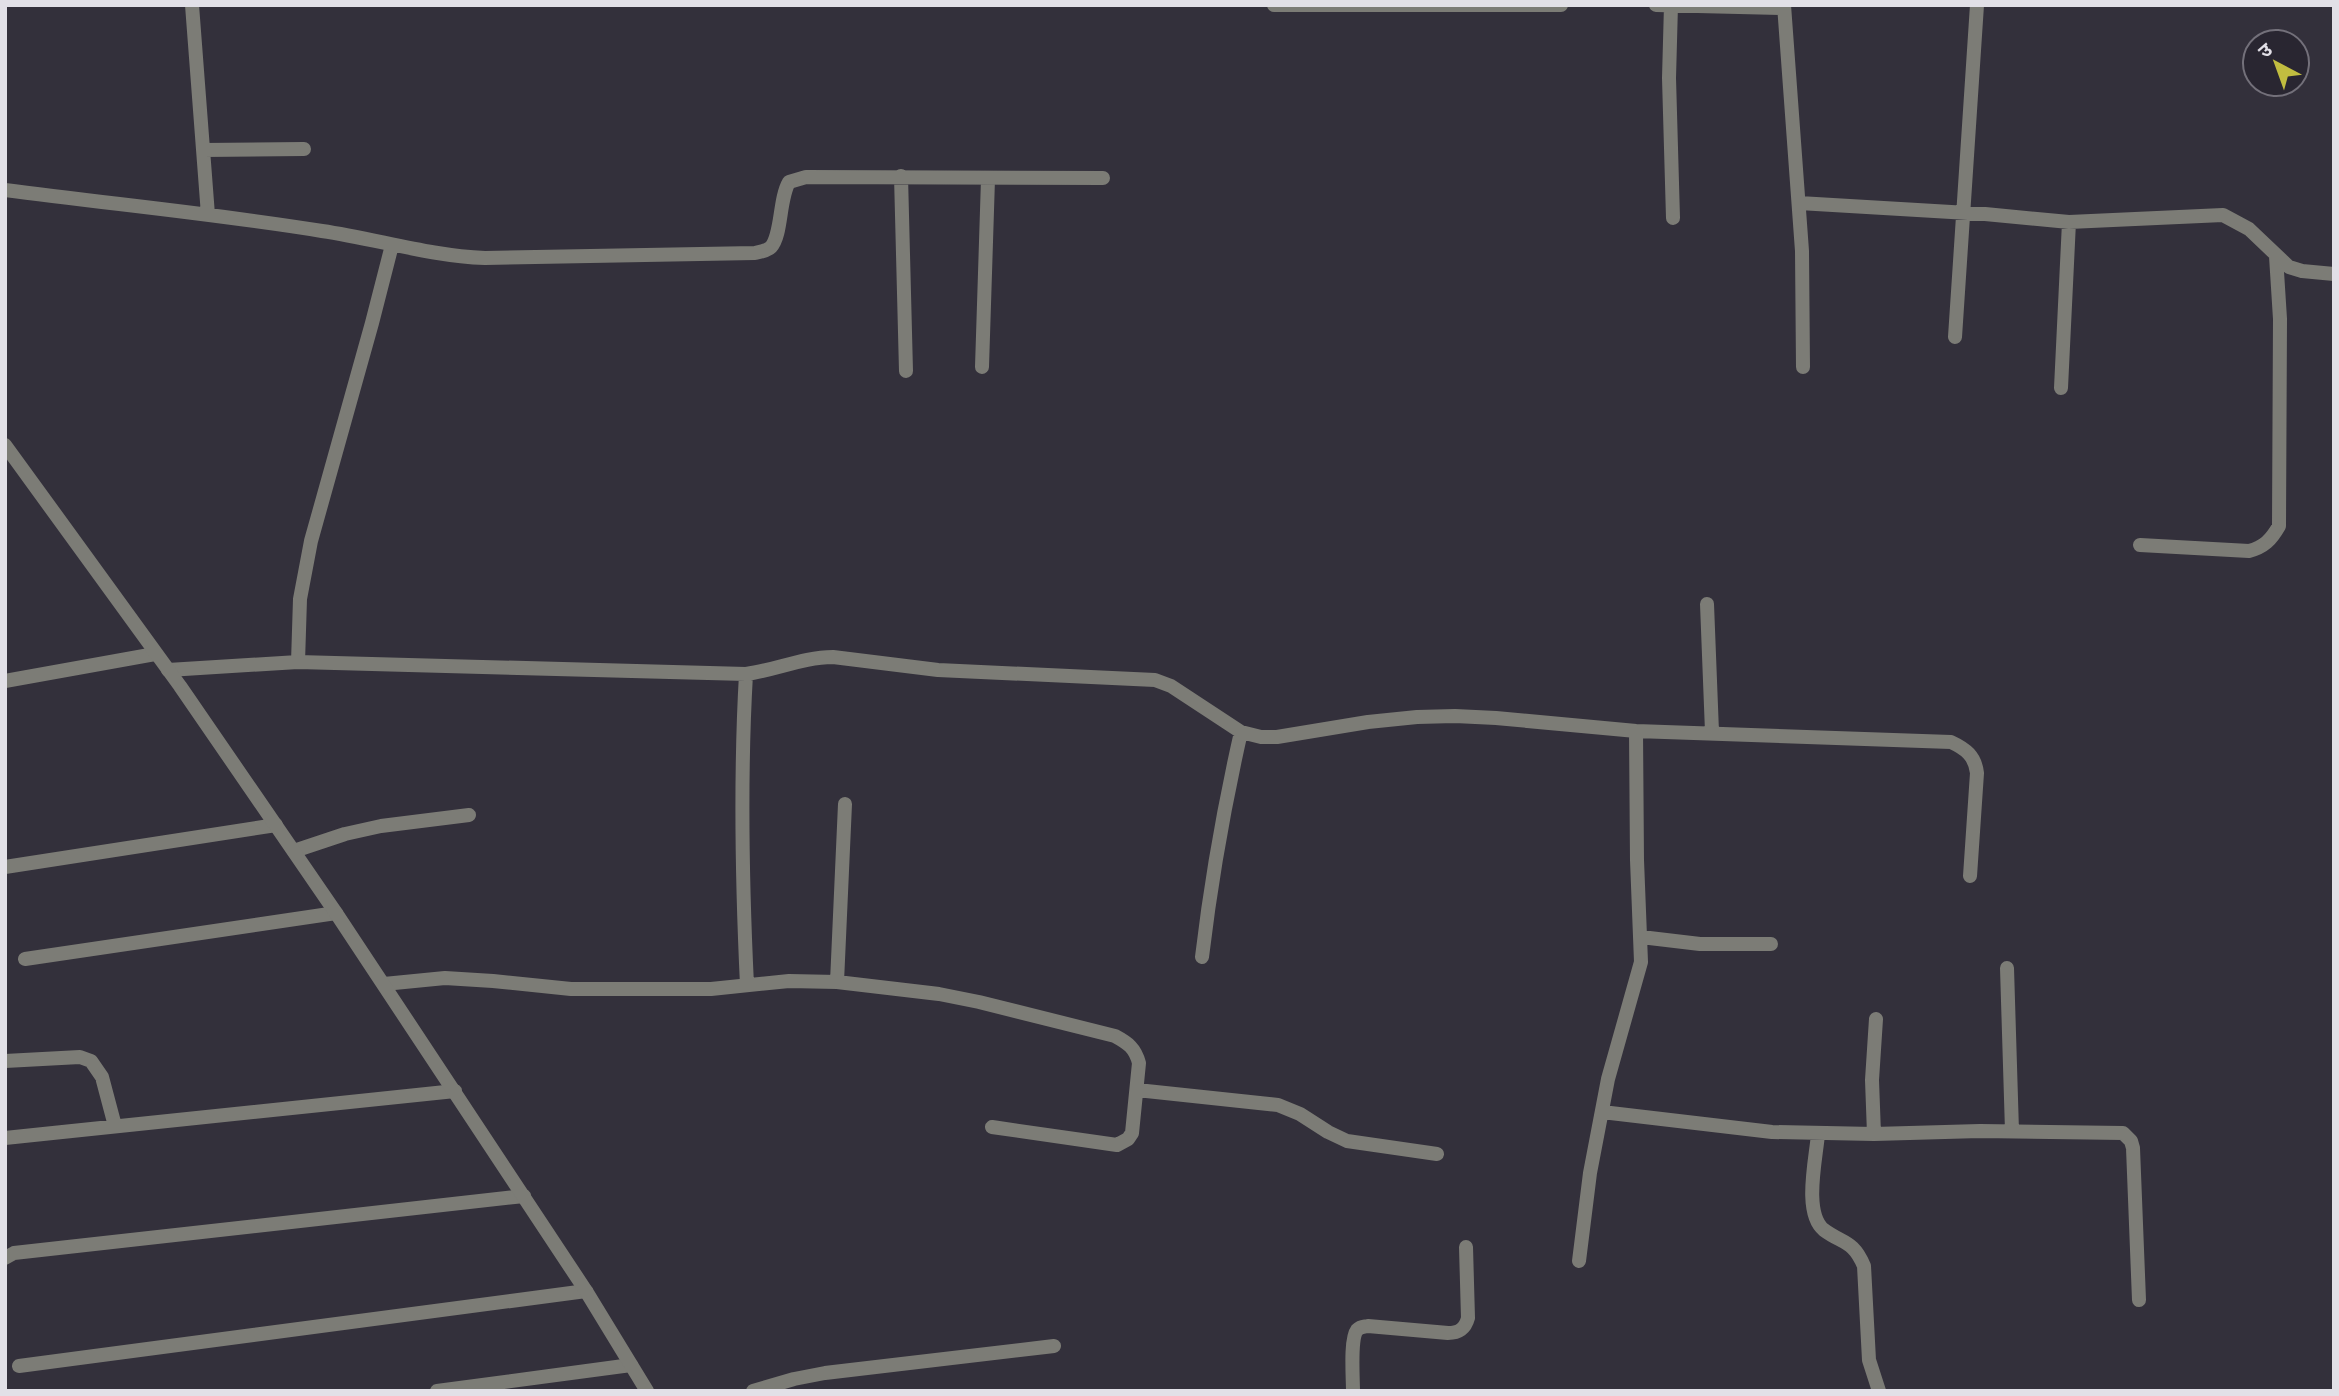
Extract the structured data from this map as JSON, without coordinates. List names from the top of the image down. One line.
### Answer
{"north":"top left"}
